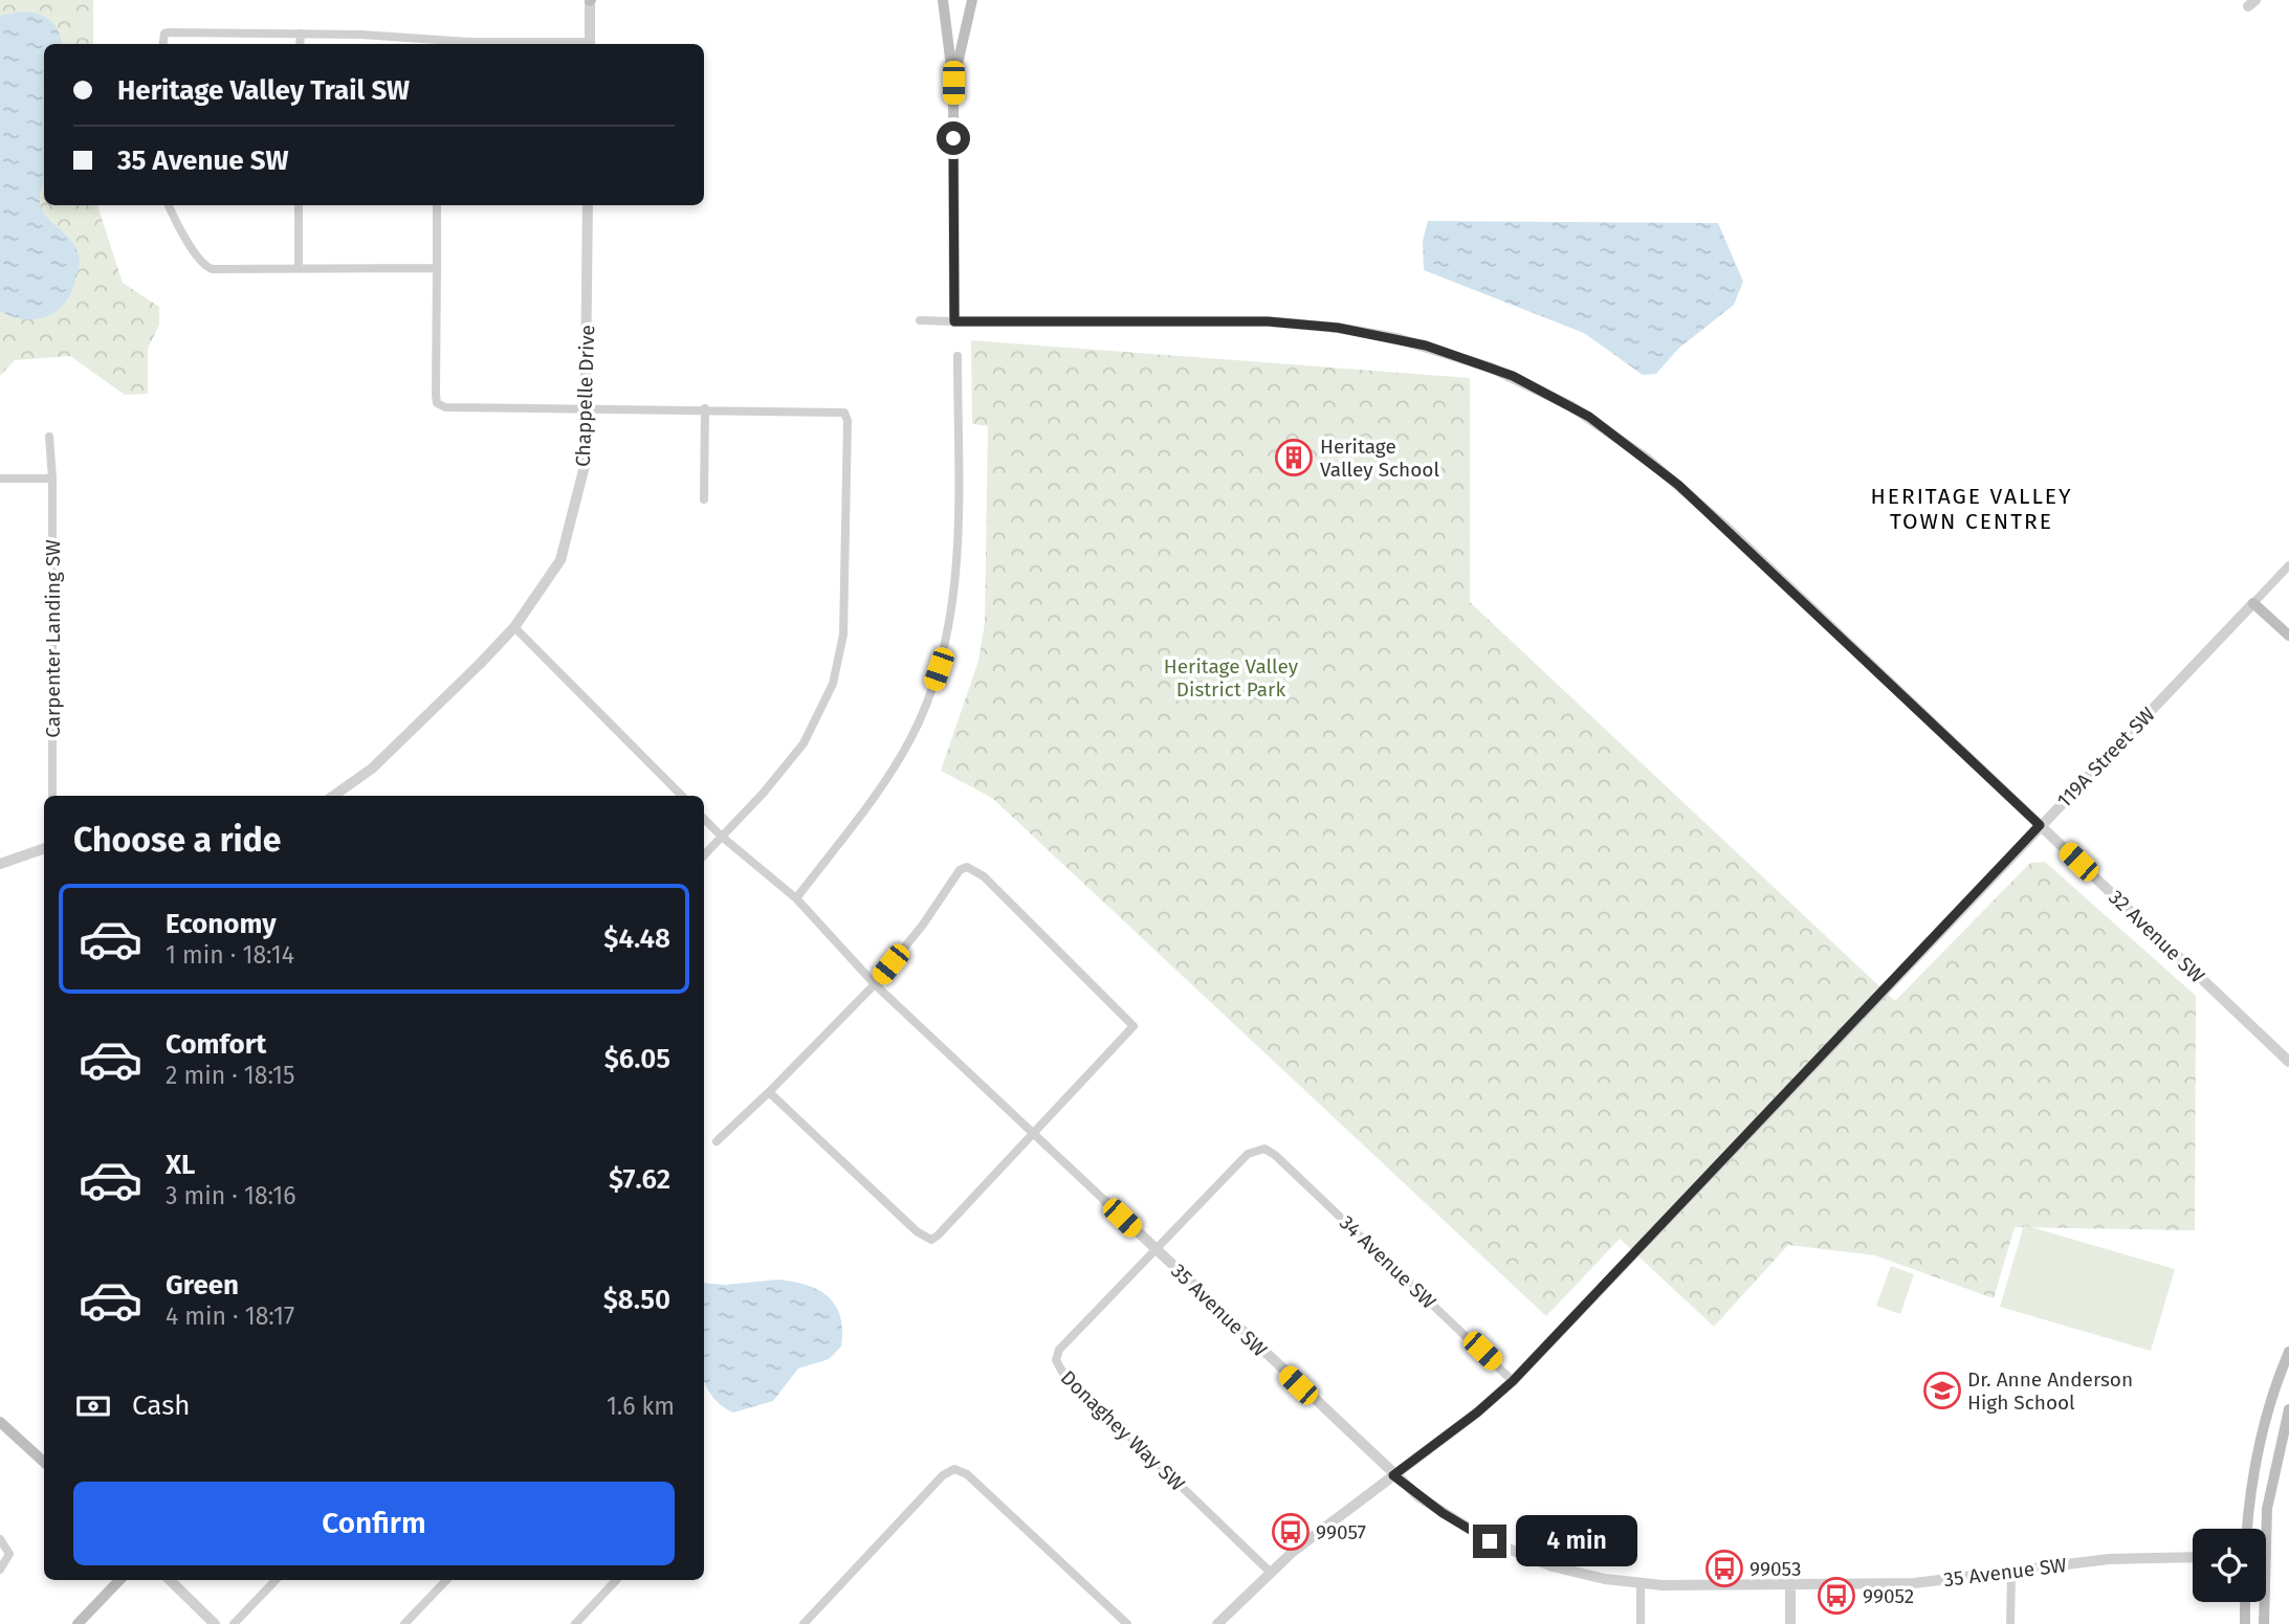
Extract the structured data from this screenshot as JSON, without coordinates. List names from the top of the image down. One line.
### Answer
{"streets":{"street":["Chappelle Drive","Carpenter Landing SW","119A Street SW","32 Avenue SW","34 Avenue SW","35 Avenue SW","Donaghey Way SW"]},"crossings":[["119A Street SW","32 Avenue SW"],["119A Street SW","34 Avenue SW"],["119A Street SW","35 Avenue SW"],["119A Street SW","Donaghey Way SW"],["34 Avenue SW","Donaghey Way SW"],["35 Avenue SW","Donaghey Way SW"]],"districts":["HERITAGE VALLEY TOWN CENTRE"],"parks":["Heritage Valley District Park"],"places":{"building":["Heritage Valley School"],"school or university":["Dr. Anne Anderson High School"],"bus stop":["99057","99053","99052"]},"page":{"banner":["Heritage Valley Trail SW","35 Avenue SW"],"heading":"Choose a ride","list":[{"name":"Economy","note":"1 min · 18:14","value":"$4.48"},{"name":"Comfort","note":"2 min · 18:15","value":"$6.05"},{"name":"XL","note":"3 min · 18:16","value":"$7.62"},{"name":"Green","note":"4 min · 18:17","value":"$8.50"}],"pay":["Cash","1.6 km"],"buttons":"Confirm","bubble":"4 min"}}
